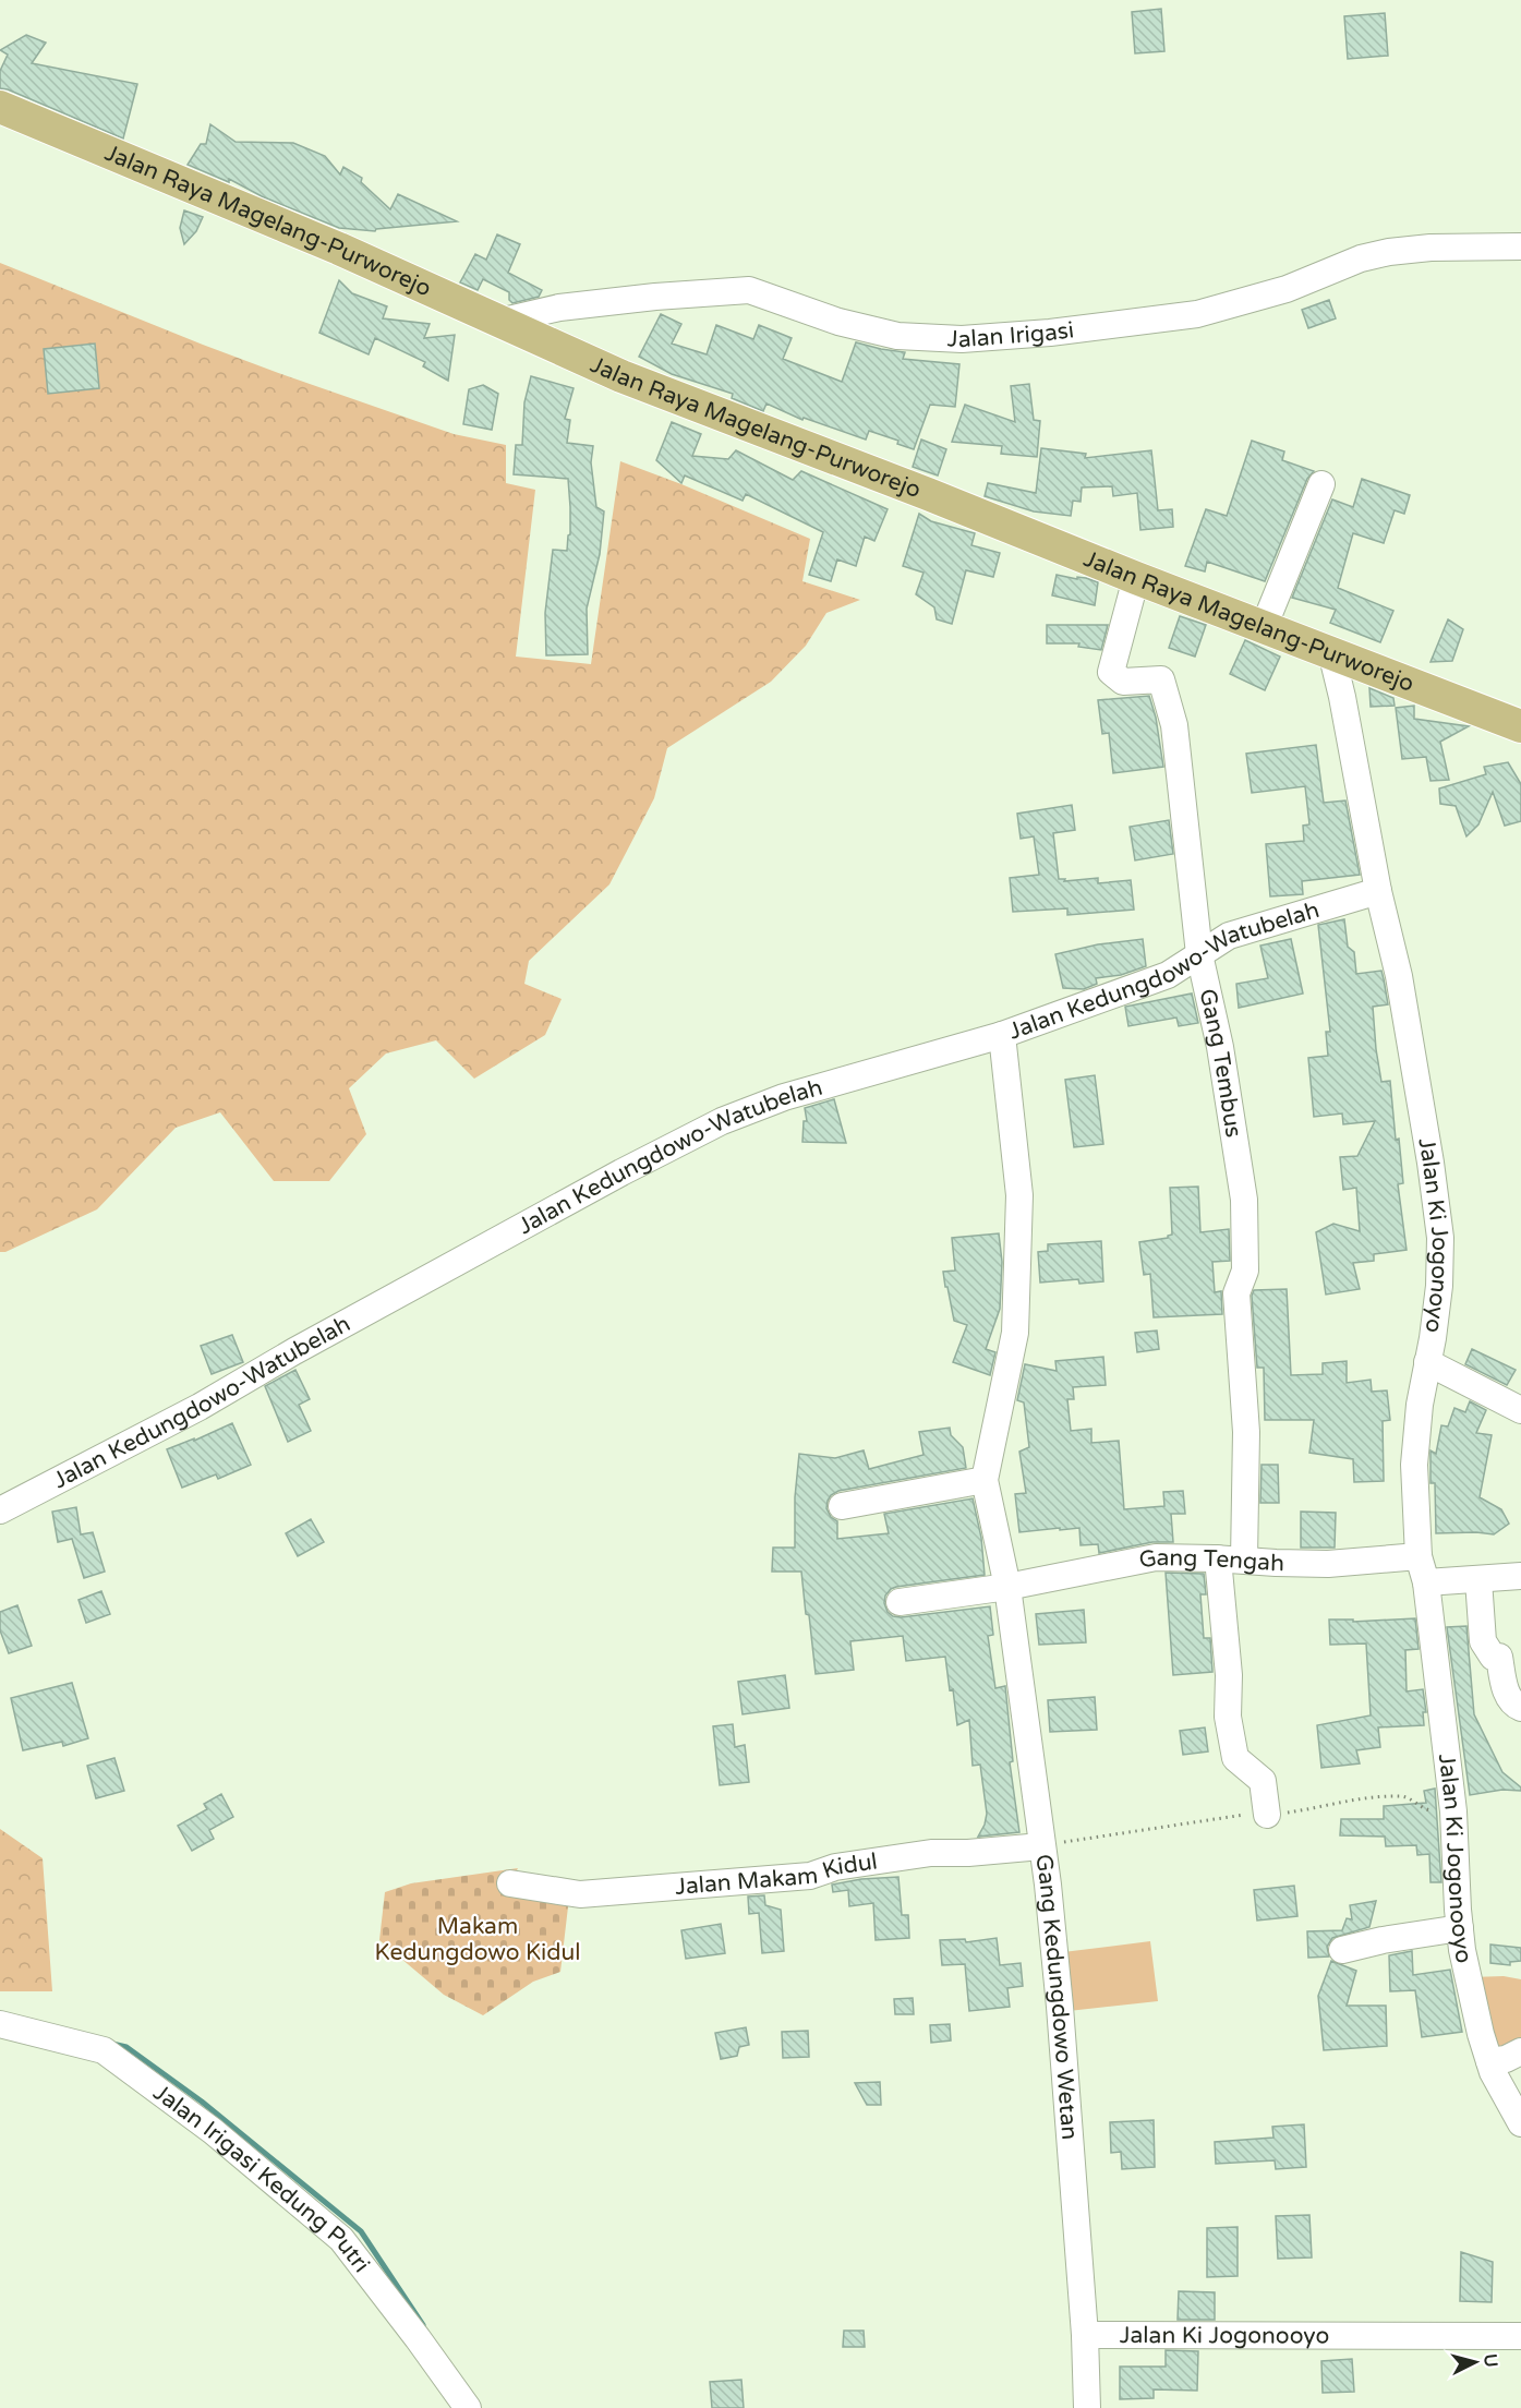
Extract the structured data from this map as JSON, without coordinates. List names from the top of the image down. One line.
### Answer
{"streets":{"main road":["Jalan Raya Magelang-Purworejo"],"street":["Jalan Irigasi","Jalan Kedungdowo-Watubelah","Gang Tembus","Jalan Ki Jogonoyo","Gang Tengah","Jalan Ki Jogonooyo","Jalan Makam Kidul","Gang Kedungdowo Wetan","Jalan Irigasi Kedung Putri"]},"crossings":[["Jalan Raya Magelang-Purworejo","Jalan Irigasi"],["Jalan Raya Magelang-Purworejo","Gang Tembus"],["Jalan Raya Magelang-Purworejo","Jalan Ki Jogonoyo"],["Jalan Kedungdowo-Watubelah","Gang Tembus"],["Jalan Kedungdowo-Watubelah","Jalan Ki Jogonoyo"],["Gang Tembus","Gang Tengah"],["Jalan Ki Jogonoyo","Gang Tengah"],["Jalan Ki Jogonoyo","Jalan Ki Jogonooyo"],["Gang Tengah","Gang Kedungdowo Wetan"],["Jalan Ki Jogonooyo","Gang Kedungdowo Wetan"],["Jalan Makam Kidul","Gang Kedungdowo Wetan"]],"parks":["Makam Kedungdowo Kidul"],"north":"right"}
